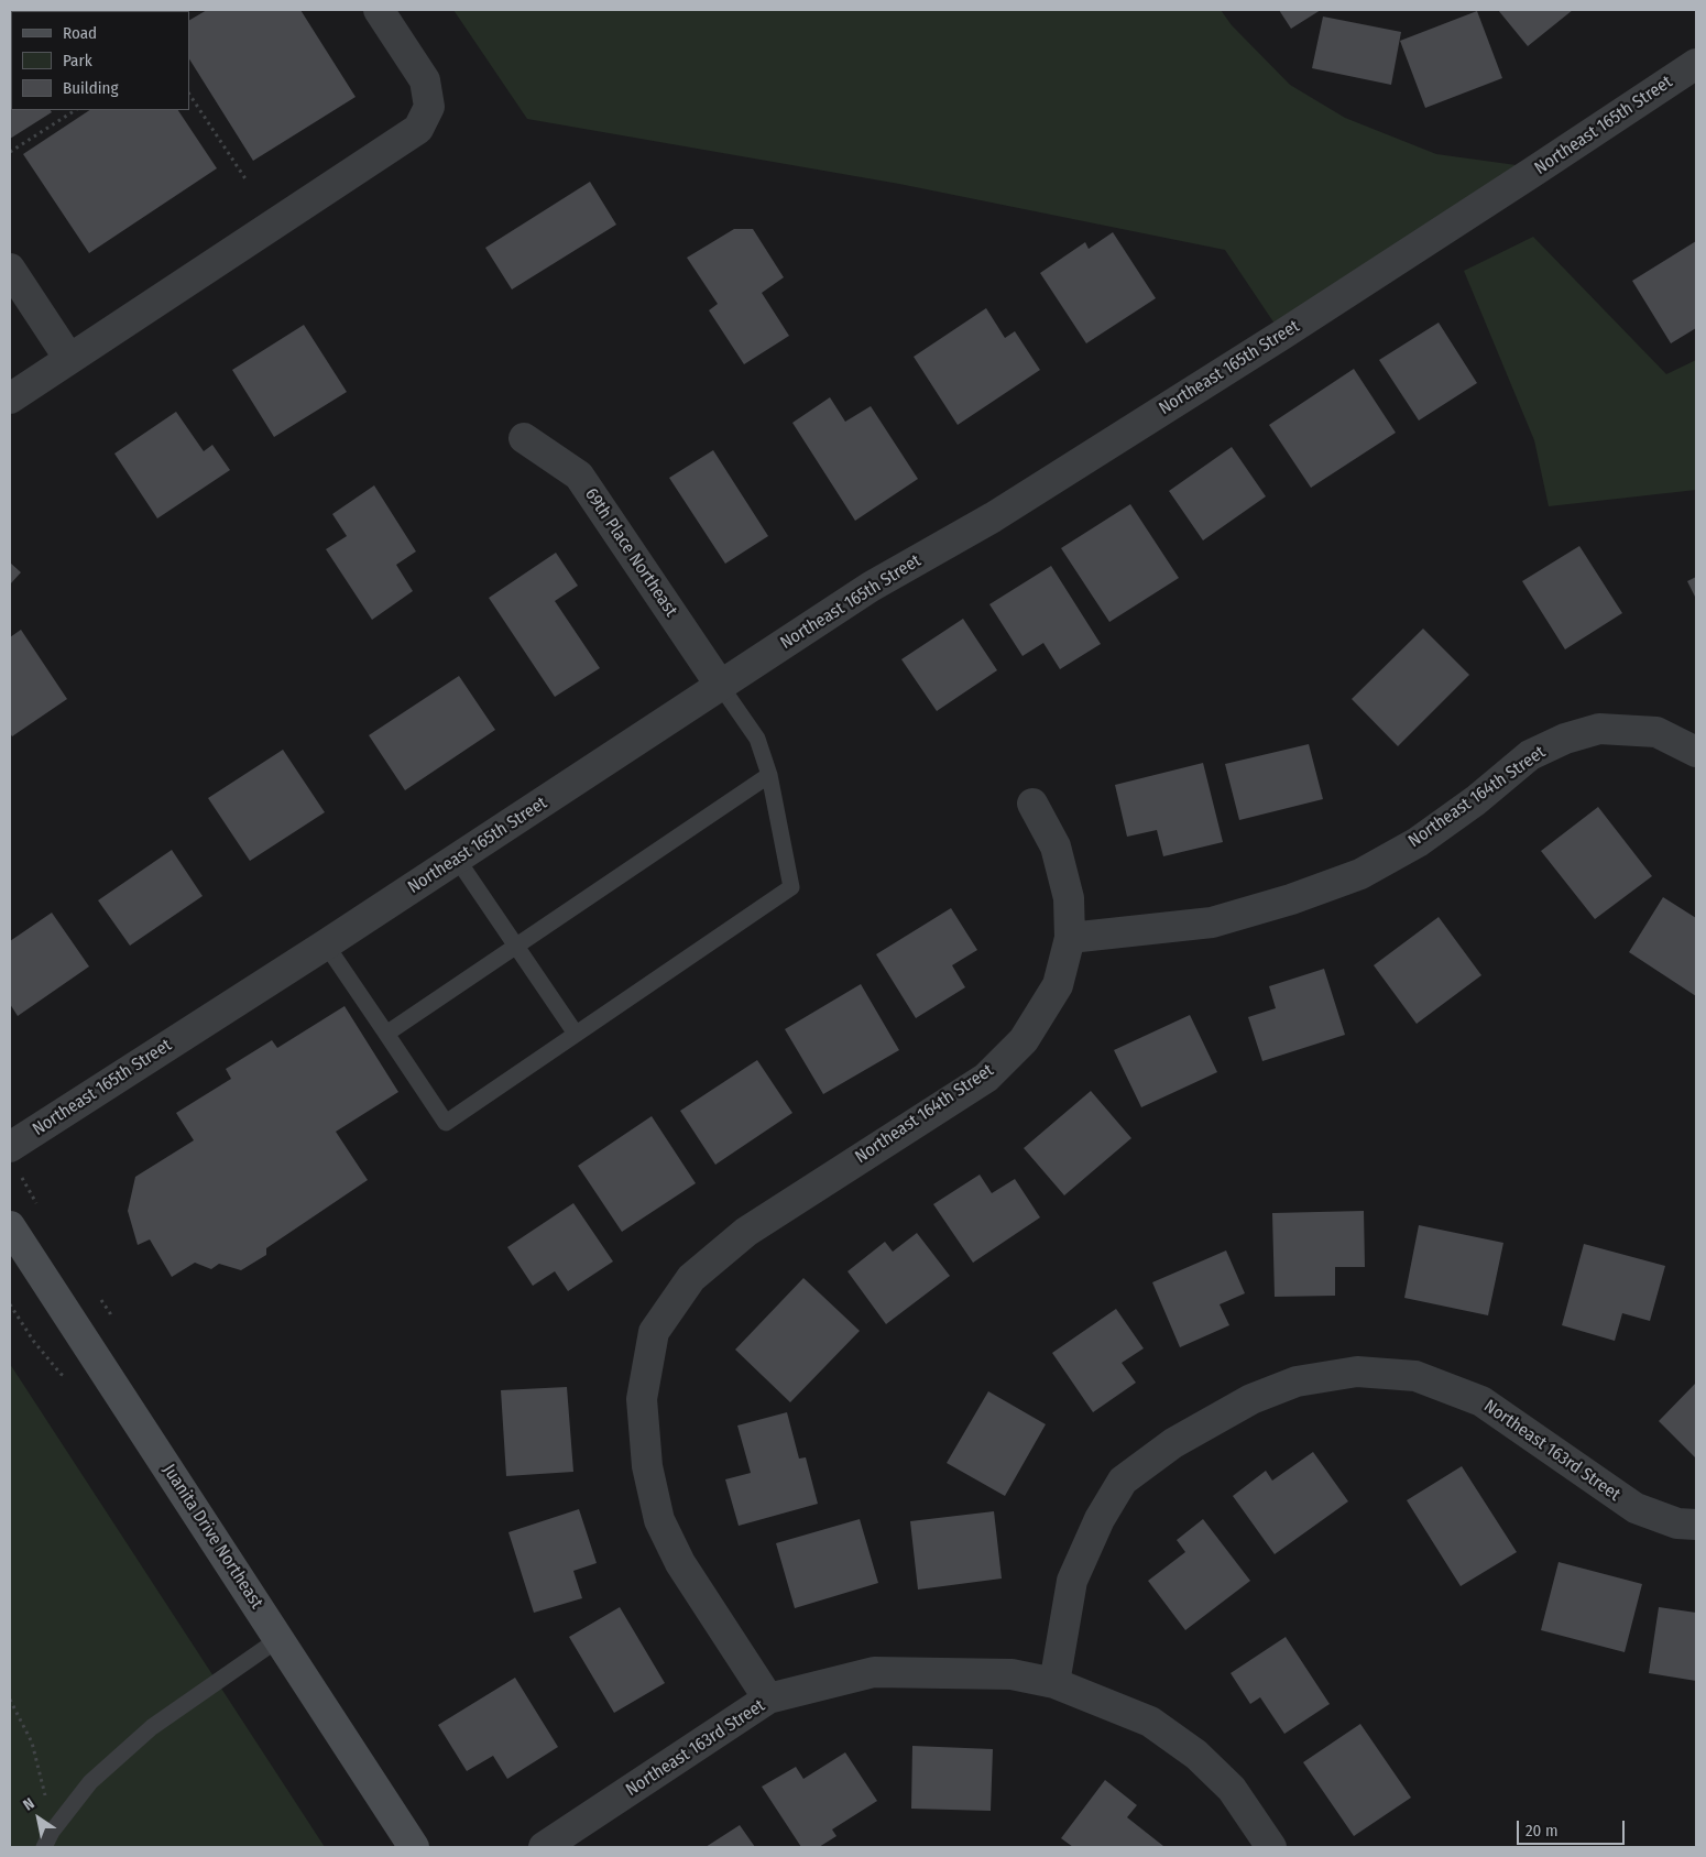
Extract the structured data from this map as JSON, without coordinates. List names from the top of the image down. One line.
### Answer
{"streets":{"main road":["Juanita Drive Northeast"],"street":["Northeast 165th Street","69th Place Northeast","Northeast 164th Street","Northeast 163rd Street"]},"crossings":[["Northeast 165th Street","69th Place Northeast"],["Northeast 164th Street","Northeast 163rd Street"]],"legend":["Road","Park","Building"],"scale_bar":"20 m","north":"top left"}
